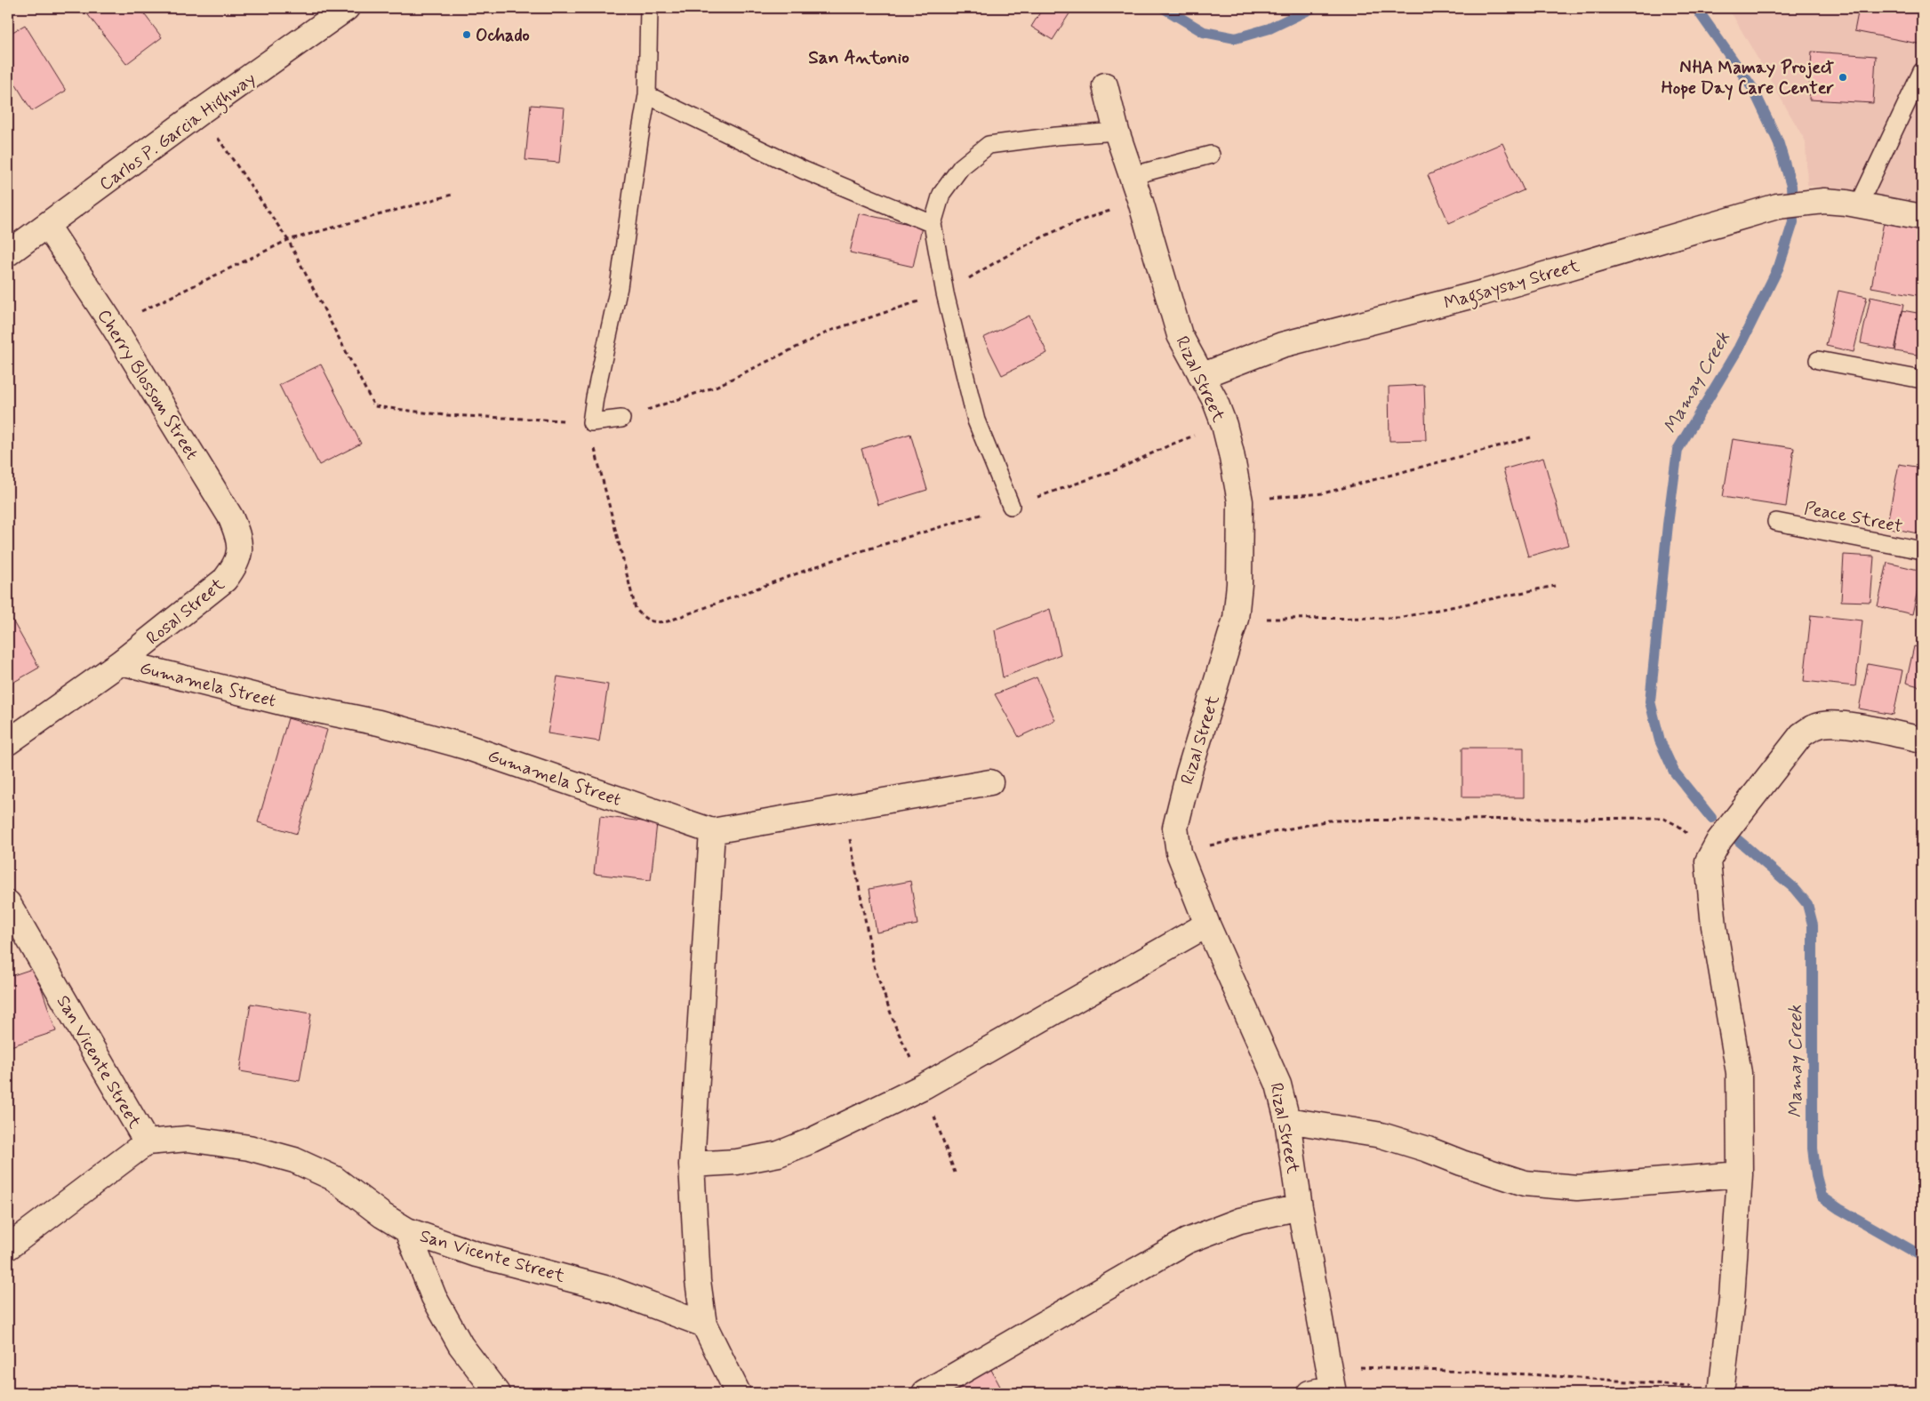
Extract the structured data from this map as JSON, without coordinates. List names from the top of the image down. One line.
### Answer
{"streets":{"main road":["Carlos P. Garcia Highway","Magsaysay Street","Rizal Street","Cherry Blossom Street","Rosal Street","Gumamela Street","San Vicente Street"],"lane":["Peace Street"]},"crossings":[["Carlos P. Garcia Highway","Cherry Blossom Street"],["Magsaysay Street","Rizal Street"],["Cherry Blossom Street","Rosal Street"],["Rosal Street","Gumamela Street"]],"districts":["San Antonio"],"water":["Mamay Creek"],"places":["Ochado","NHA Mamay Project Hope Day Care Center"]}
